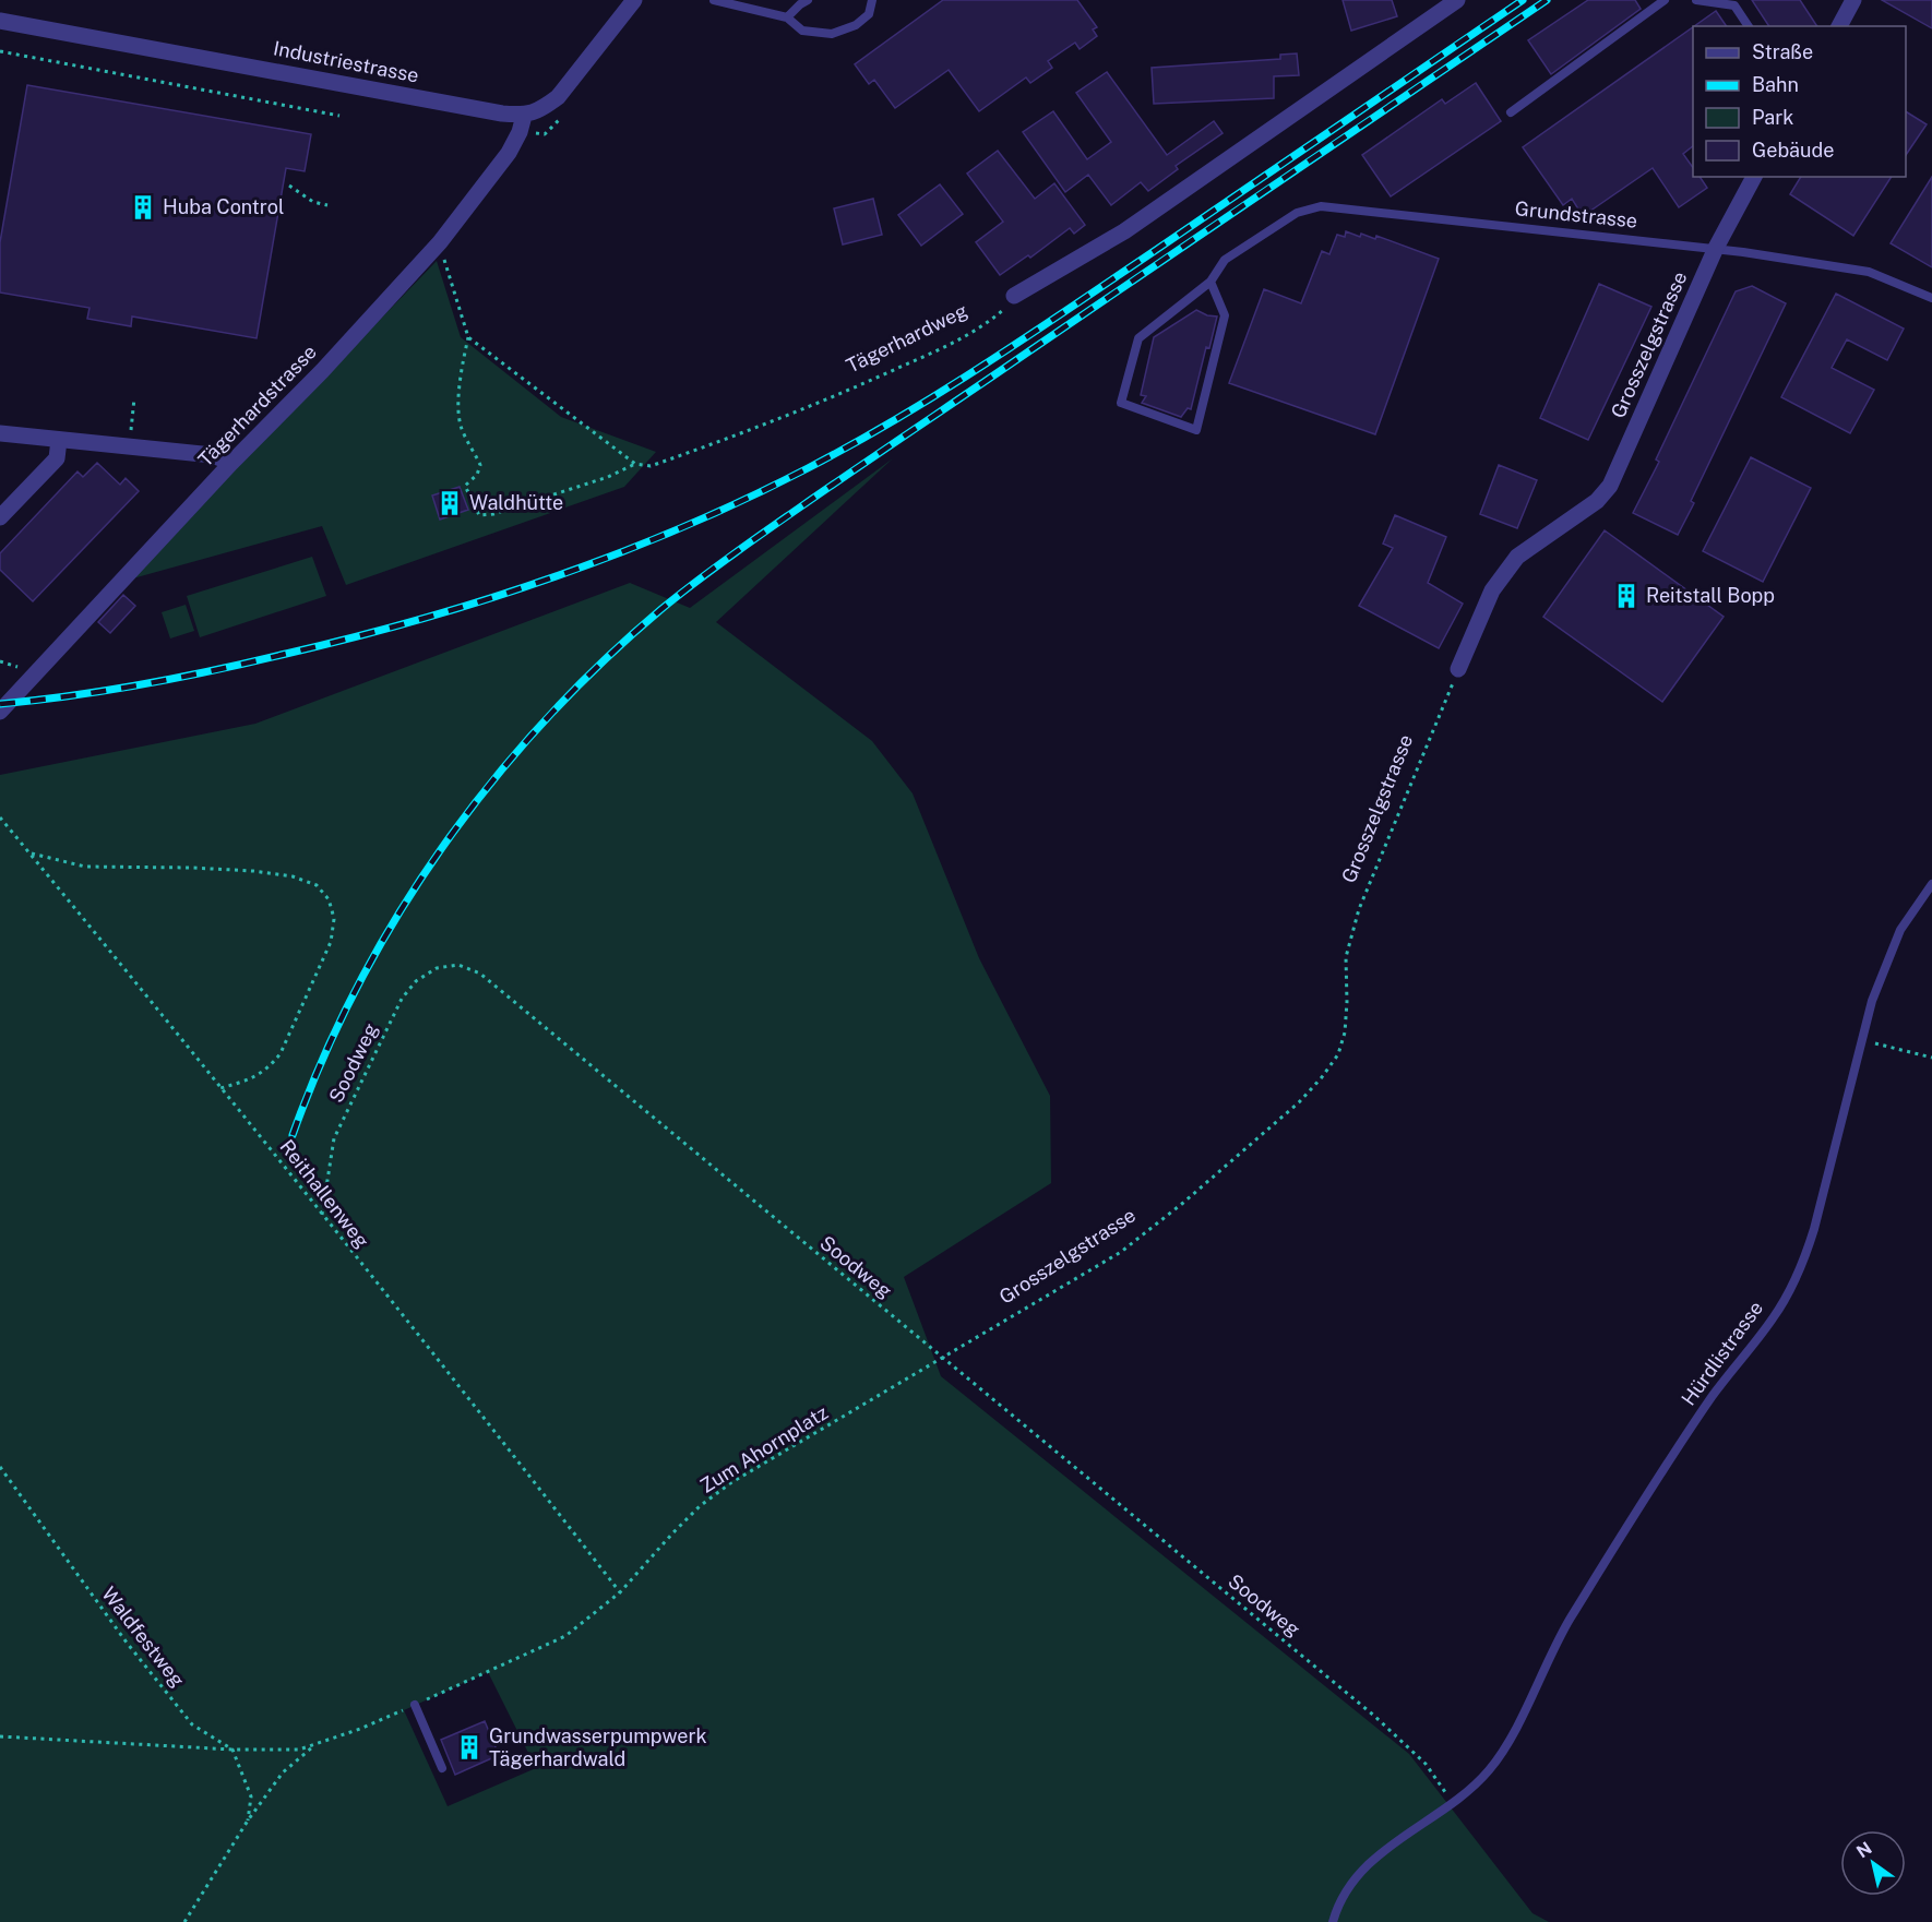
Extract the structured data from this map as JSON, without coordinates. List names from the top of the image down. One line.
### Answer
{"streets":{"street":["Industriestrasse","Grosszelgstrasse","Tägerhardstrasse"],"lane":["Grundstrasse","Hürdlistrasse"],"path":["Tägerhardweg","Soodweg","Reithallenweg","Zum Ahornplatz","Waldfestweg"]},"crossings":[["Industriestrasse","Tägerhardstrasse"],["Grundstrasse","Grosszelgstrasse"],["Grosszelgstrasse","Soodweg"],["Grosszelgstrasse","Zum Ahornplatz"],["Soodweg","Reithallenweg"],["Soodweg","Hürdlistrasse"],["Soodweg","Zum Ahornplatz"],["Reithallenweg","Zum Ahornplatz"]],"places":{"building":["Huba Control","Waldhütte","Reitstall Bopp","Grundwasserpumpwerk Tägerhardwald"]},"legend":["Straße","Bahn","Park","Gebäude"],"north":"top left"}
